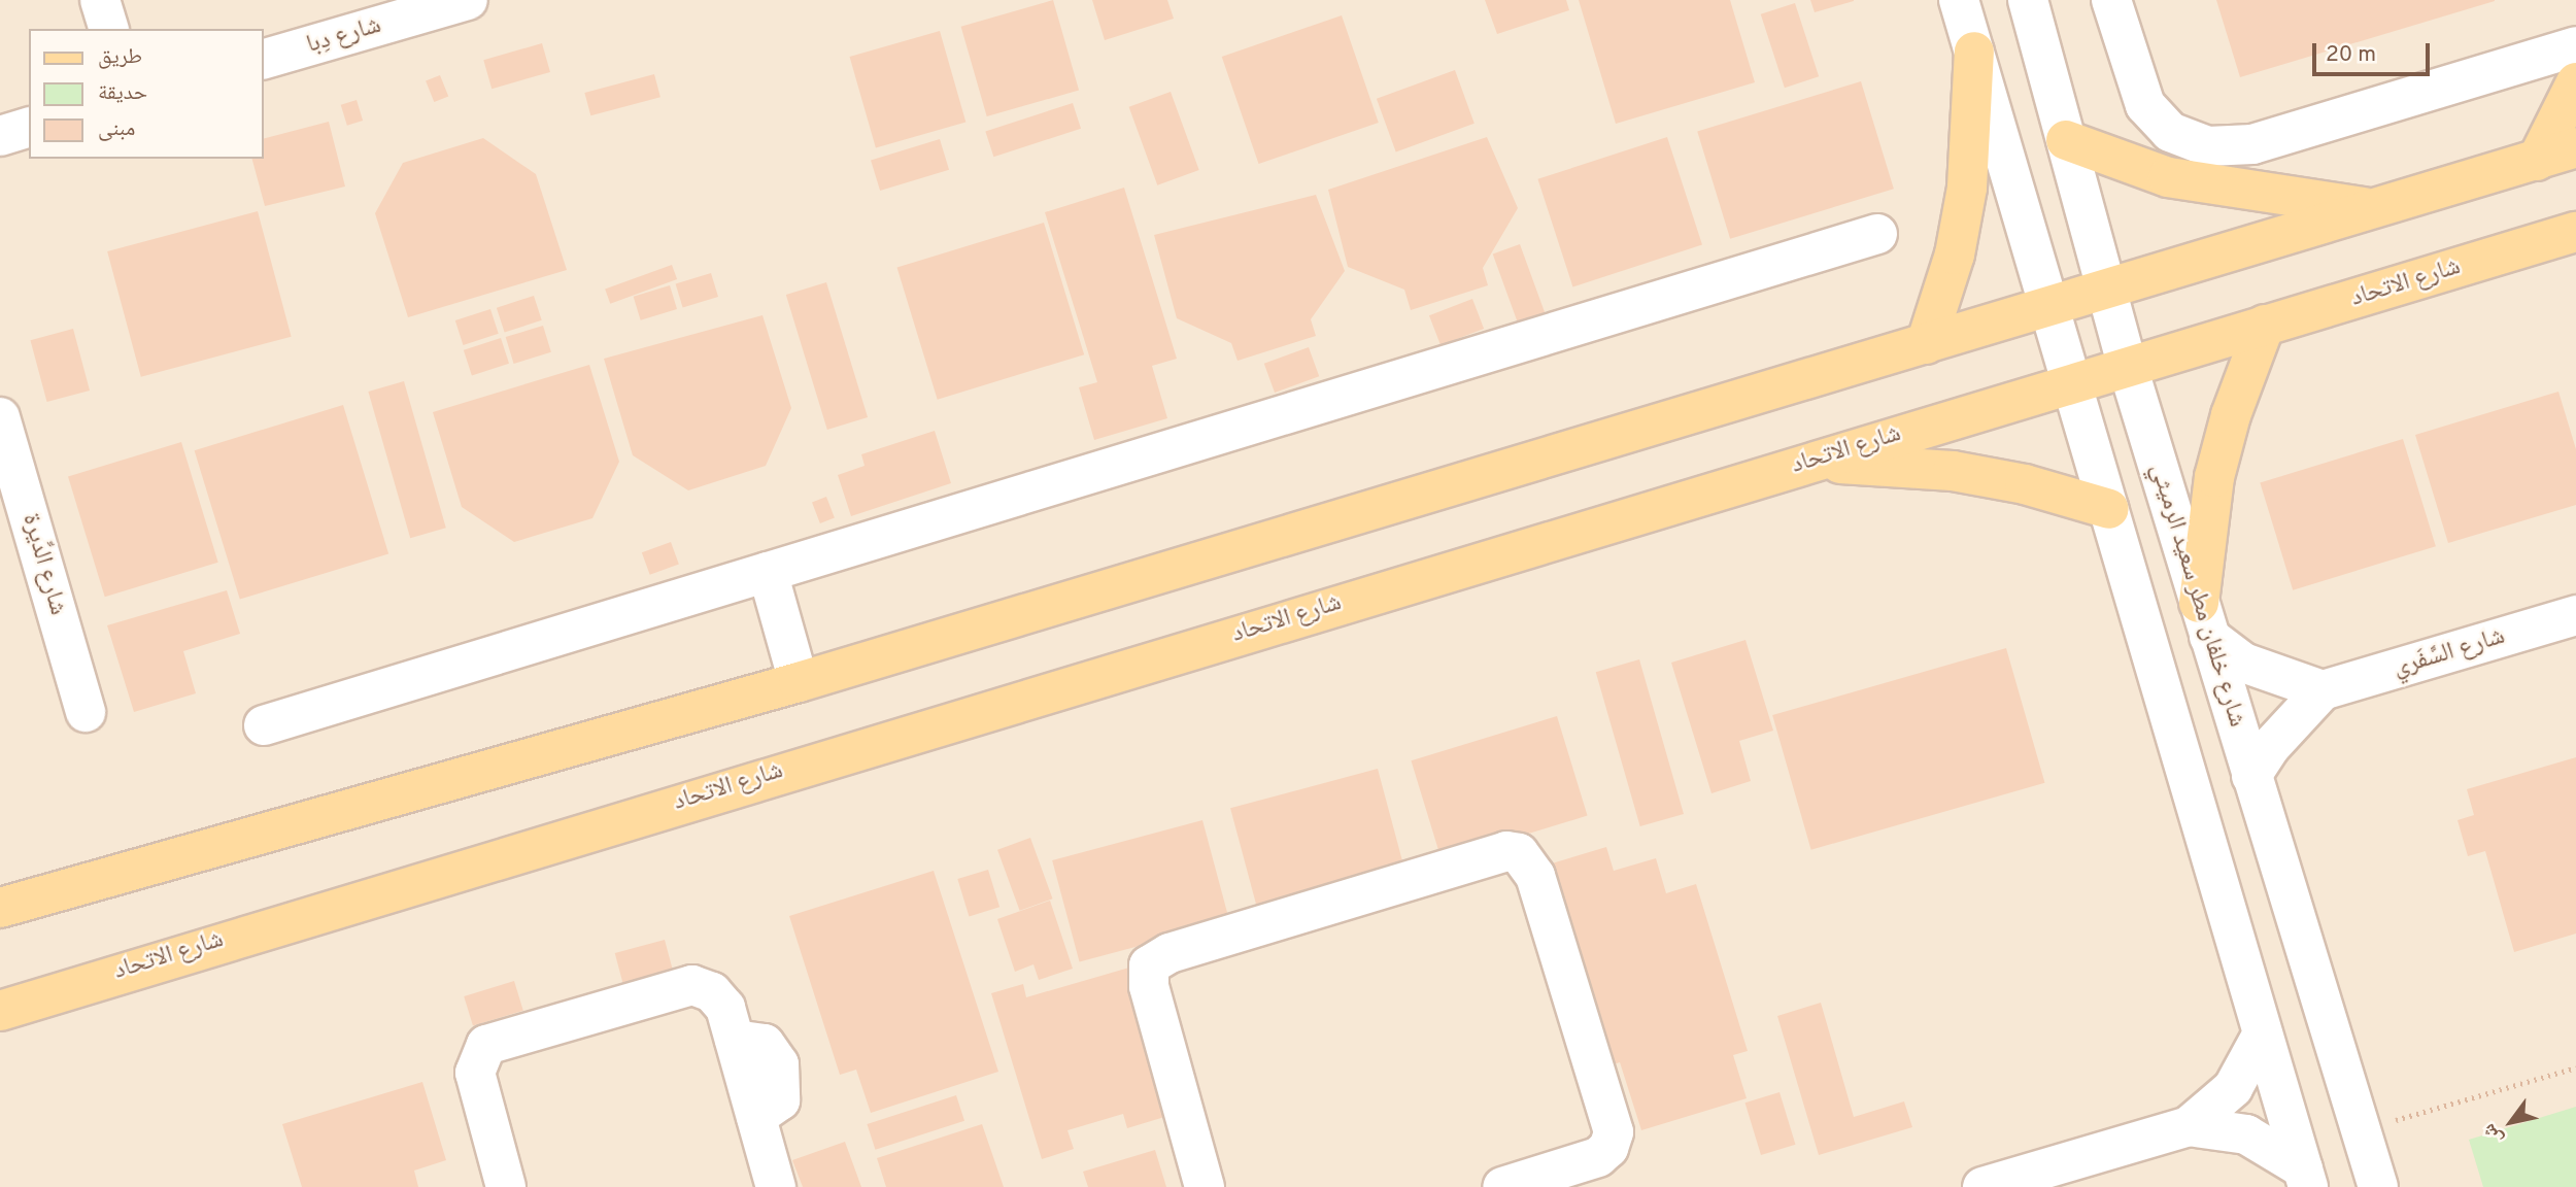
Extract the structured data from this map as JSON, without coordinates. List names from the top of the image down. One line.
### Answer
{"streets":{"main road":["شارع الاتحاد"],"street":["شارع دِبا","شارع الدِّيرة","شارع خلفان مطر سعيد الرميثي","شارع السَّفَري"]},"crossings":[["شارع الاتحاد","شارع خلفان مطر سعيد الرميثي"]],"legend":["طريق","حديقة","مبنى"],"scale_bar":"20 m","north":"bottom left"}
